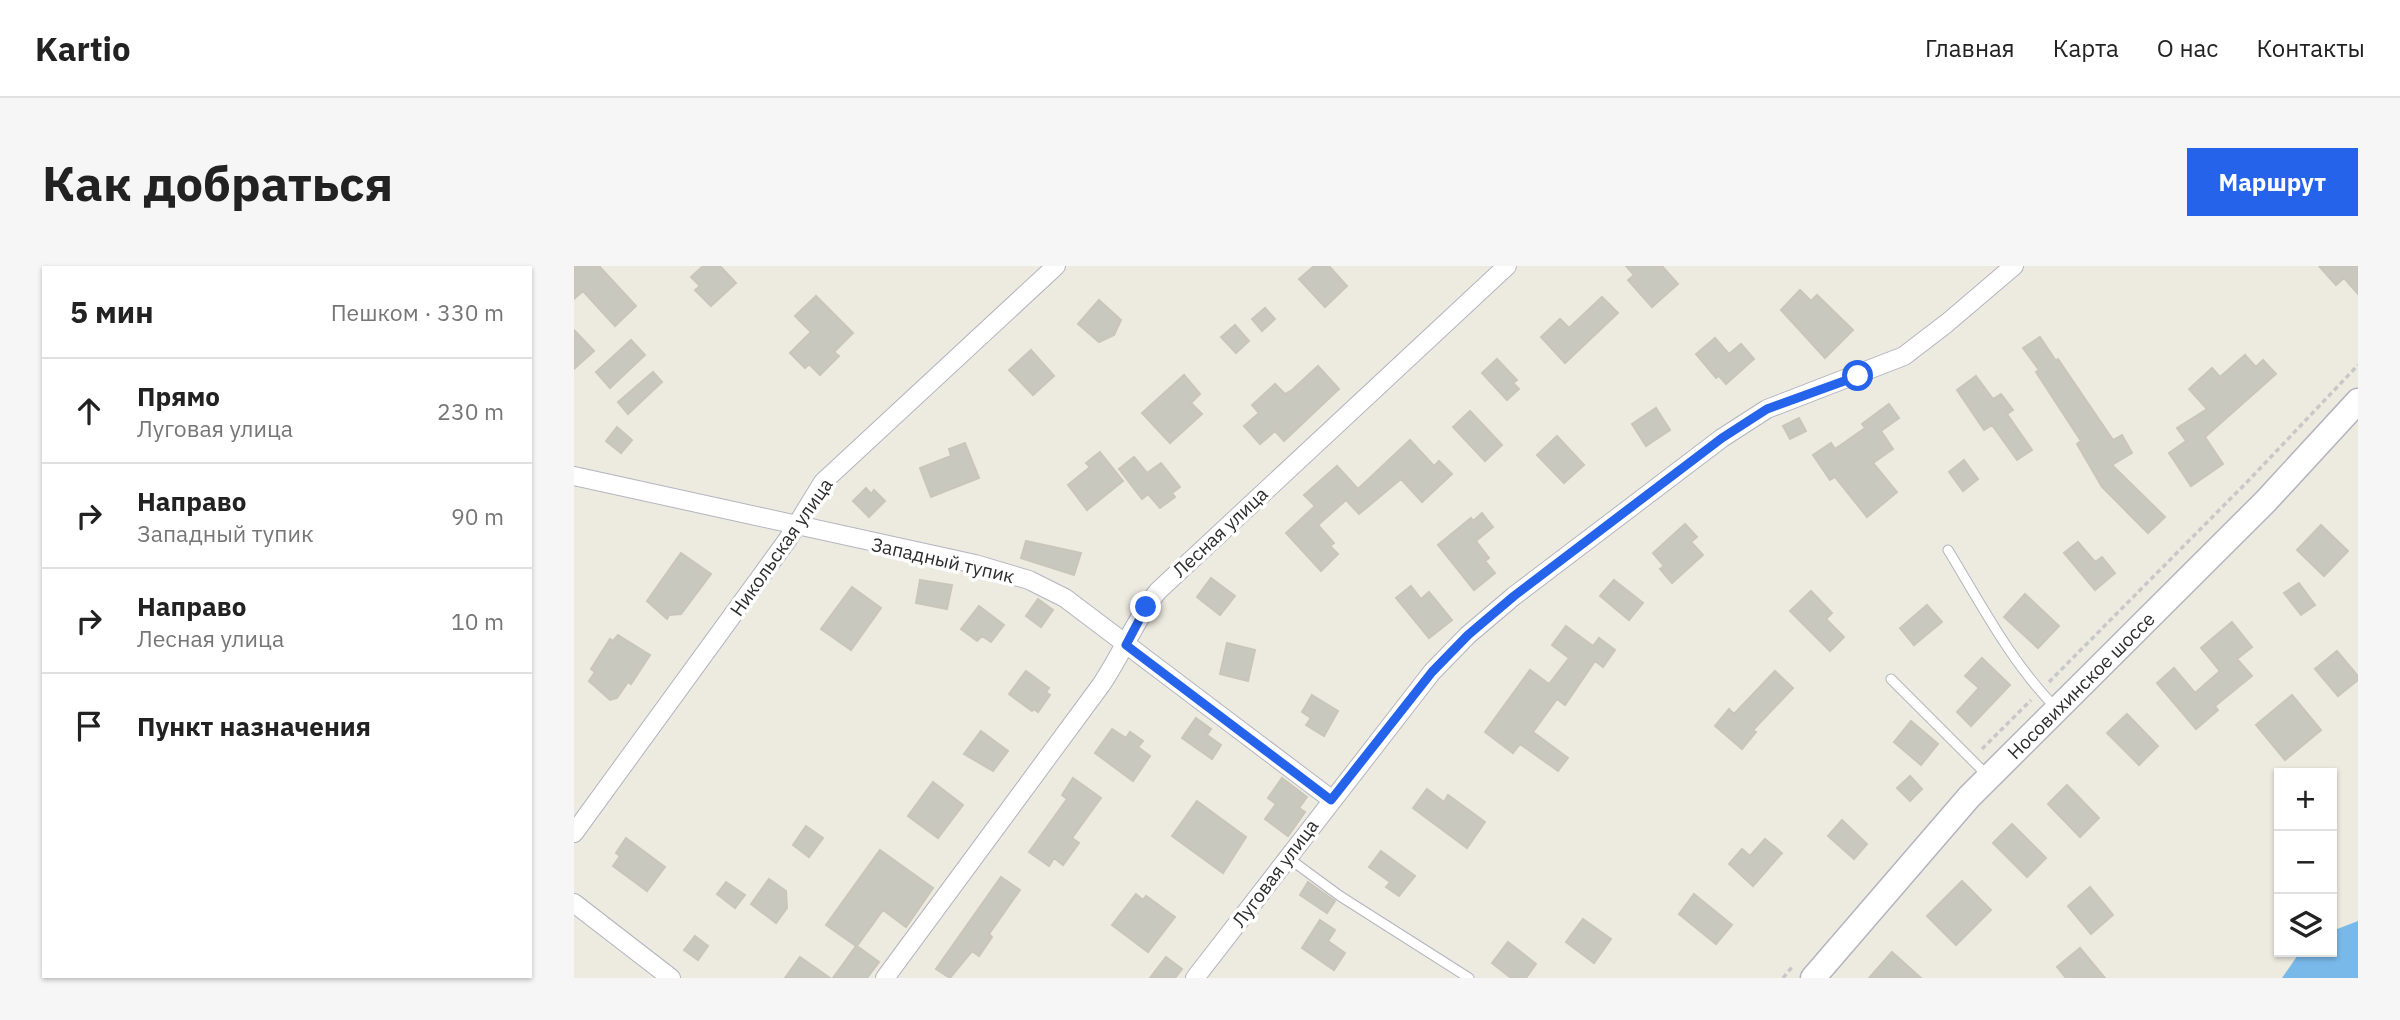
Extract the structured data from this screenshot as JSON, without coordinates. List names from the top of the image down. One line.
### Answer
{"streets":{"main road":["Носовихинское шоссе"],"street":["Лесная улица","Никольская улица","Западный тупик","Луговая улица"]},"crossings":[["Лесная улица","Западный тупик"],["Никольская улица","Западный тупик"],["Западный тупик","Луговая улица"]],"page":{"header":"Kartio","nav":["Главная","Карта","О нас","Контакты"],"buttons":"Маршрут","title":"Как добраться","heading":["5 мин","Пешком · 330 m"],"list":[["Прямо","Луговая улица","230 m"],["Направо","Западный тупик","90 m"],["Направо","Лесная улица","10 m"],"Пункт назначения"],"map_buttons":["+","−"]}}
